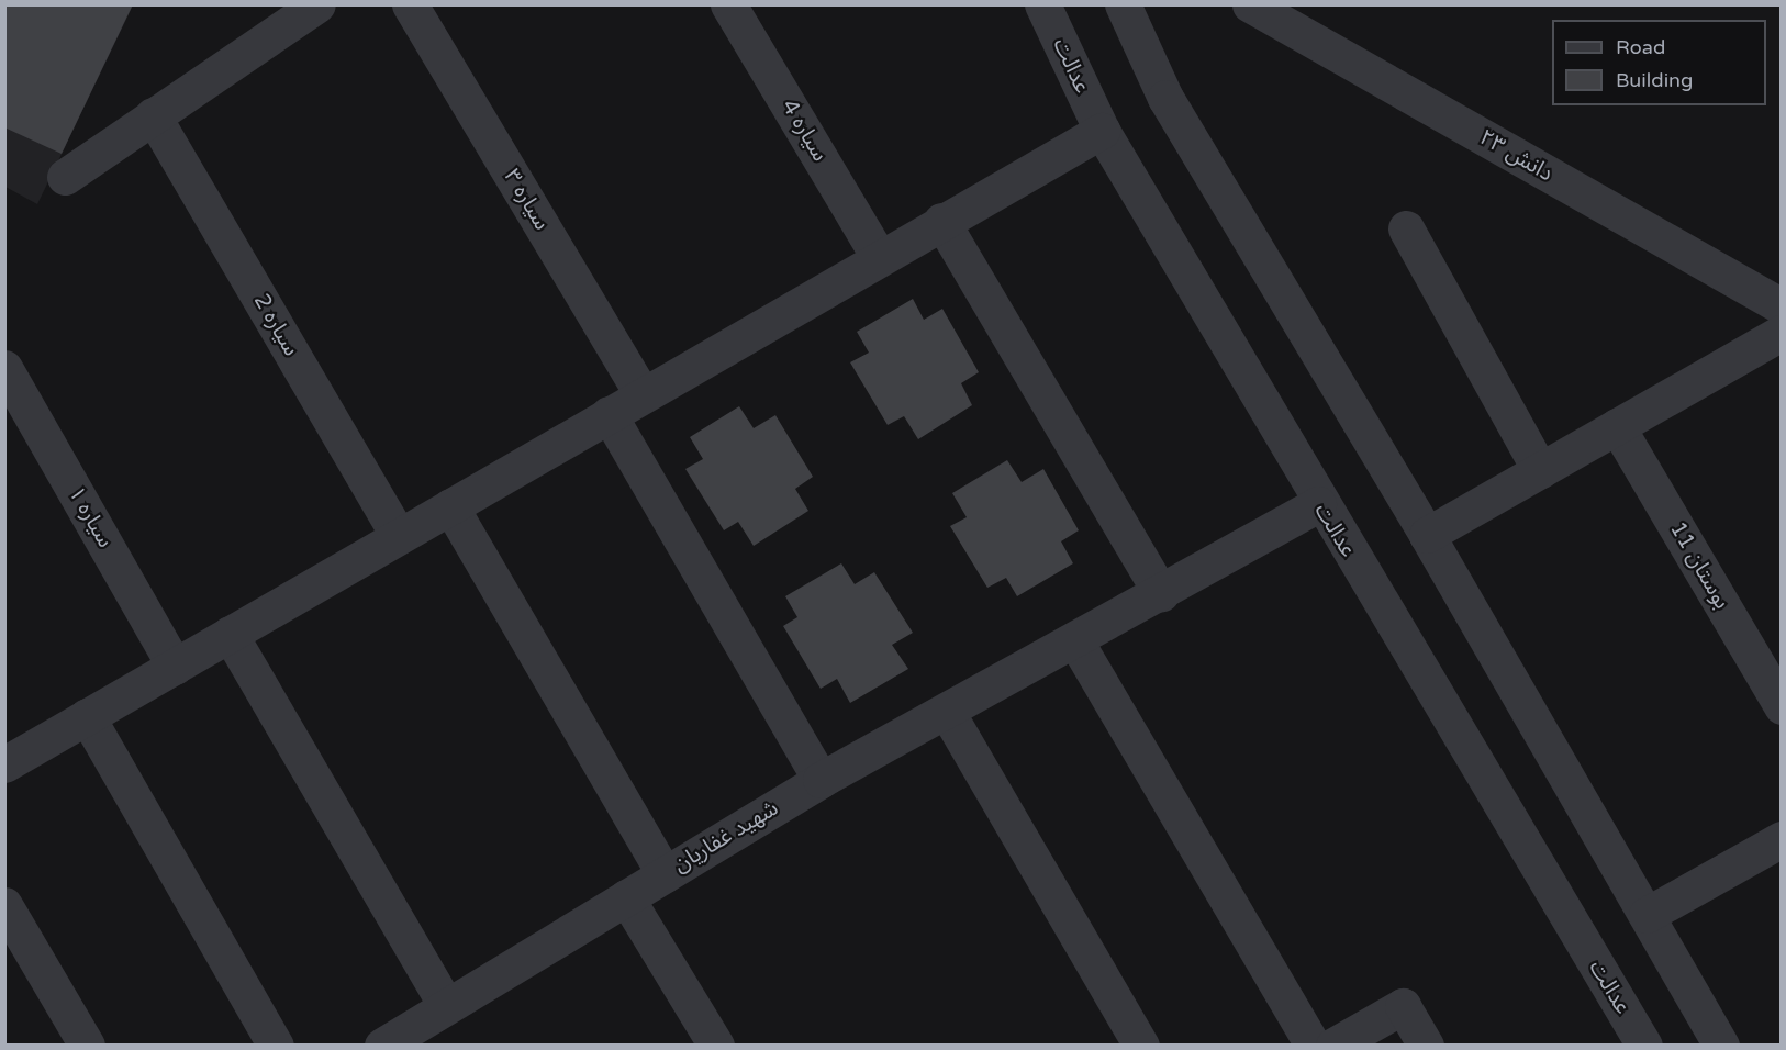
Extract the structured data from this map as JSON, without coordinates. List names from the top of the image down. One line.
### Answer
{"streets":{"street":["عدالت","سیاره 4","دانش ۲۳","سیاره ۳","سیاره 2","سیاره ۱","بوستان 11","شهید غفاریان"]},"crossings":[["عدالت","شهید غفاریان"]],"legend":["Road","Building"]}
